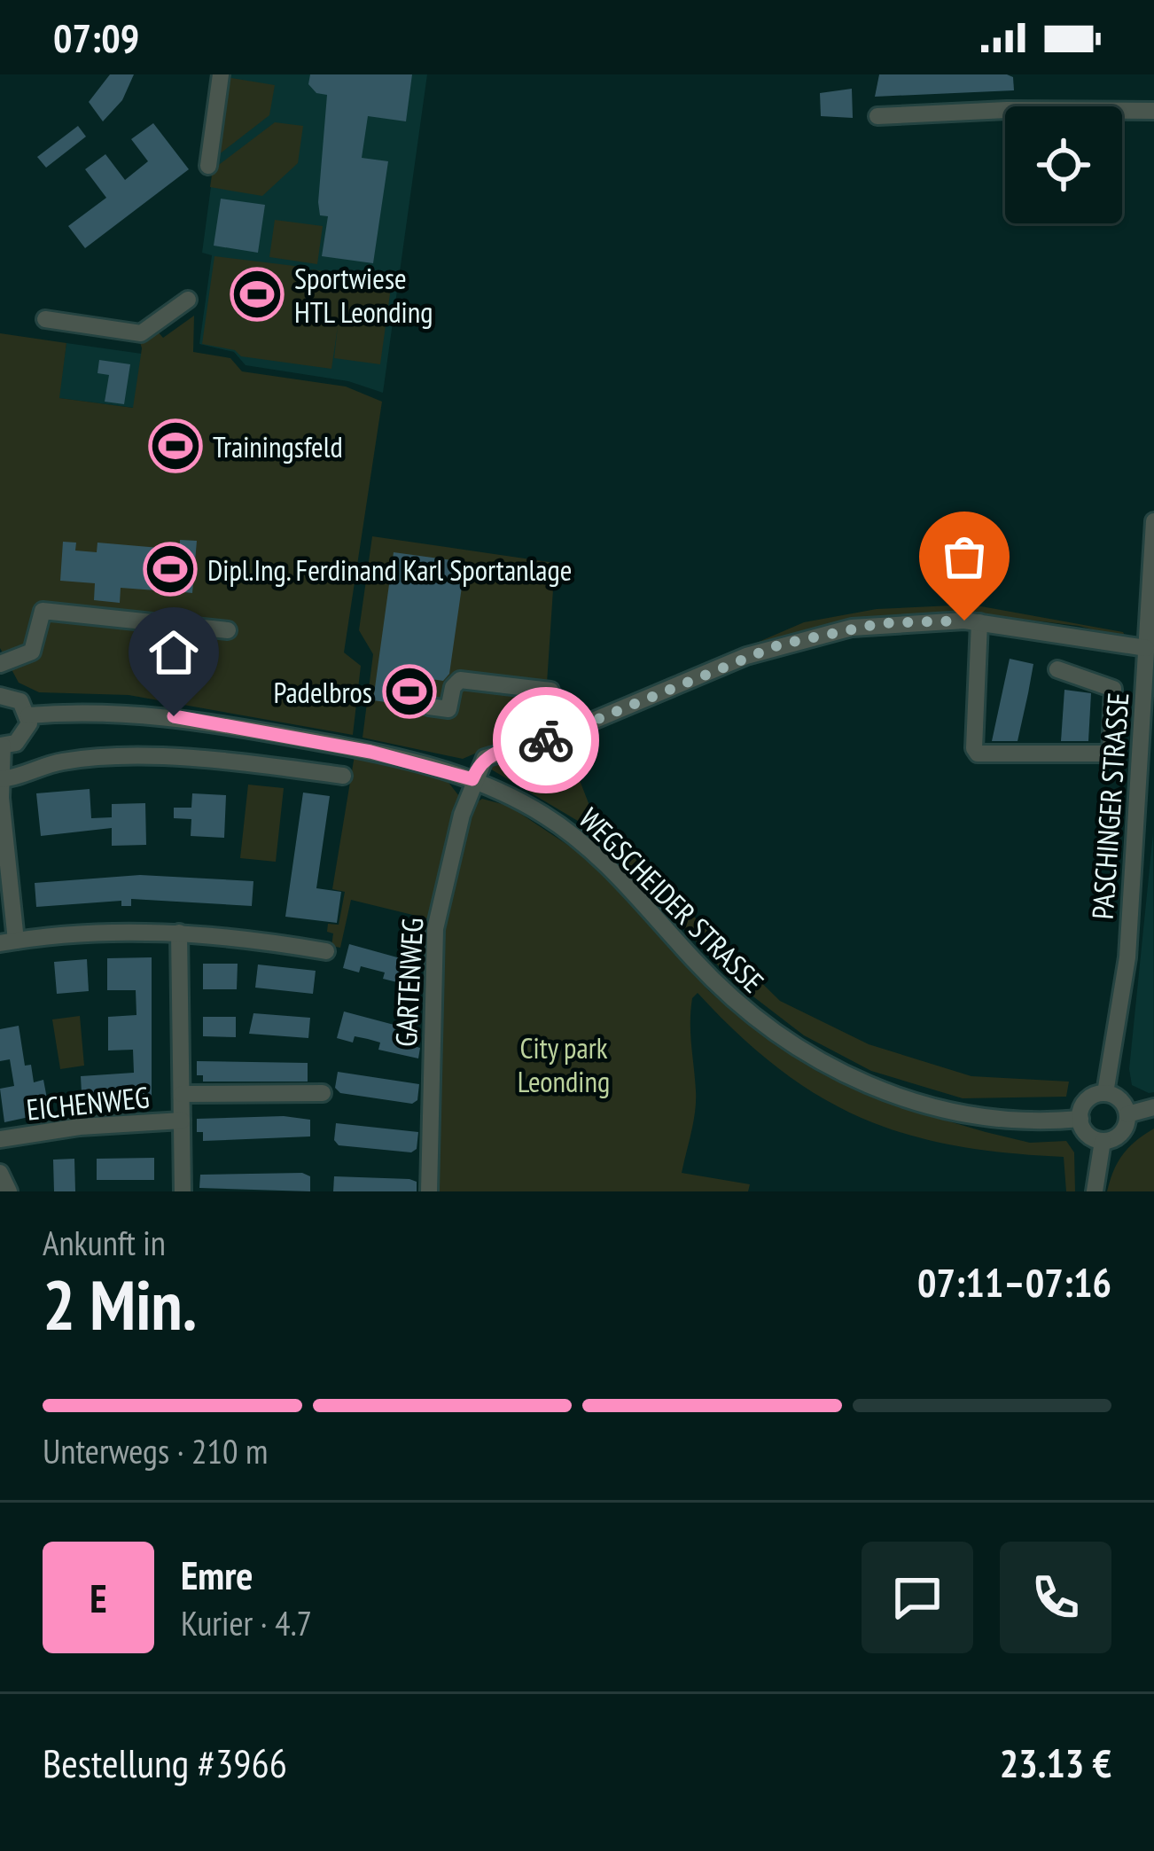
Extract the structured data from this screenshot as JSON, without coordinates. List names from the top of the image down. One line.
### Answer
{"streets":{"street":["PASCHINGER STRASSE","WEGSCHEIDER STRASSE","GARTENWEG","EICHENWEG"]},"crossings":[["PASCHINGER STRASSE","WEGSCHEIDER STRASSE"],["WEGSCHEIDER STRASSE","GARTENWEG"]],"parks":["City park Leonding"],"places":{"sports":["Sportwiese HTL Leonding","Trainingsfeld","Dipl.Ing. Ferdinand Karl Sportanlage","Padelbros"]},"page":{"status":"07:09","heading":["2 Min.","Ankunft in","07:11–07:16"],"panel":["Emre","Kurier · 4.7","Bestellung #3966","23.13 €"],"bar":"Unterwegs · 210 m","round":"E"}}
